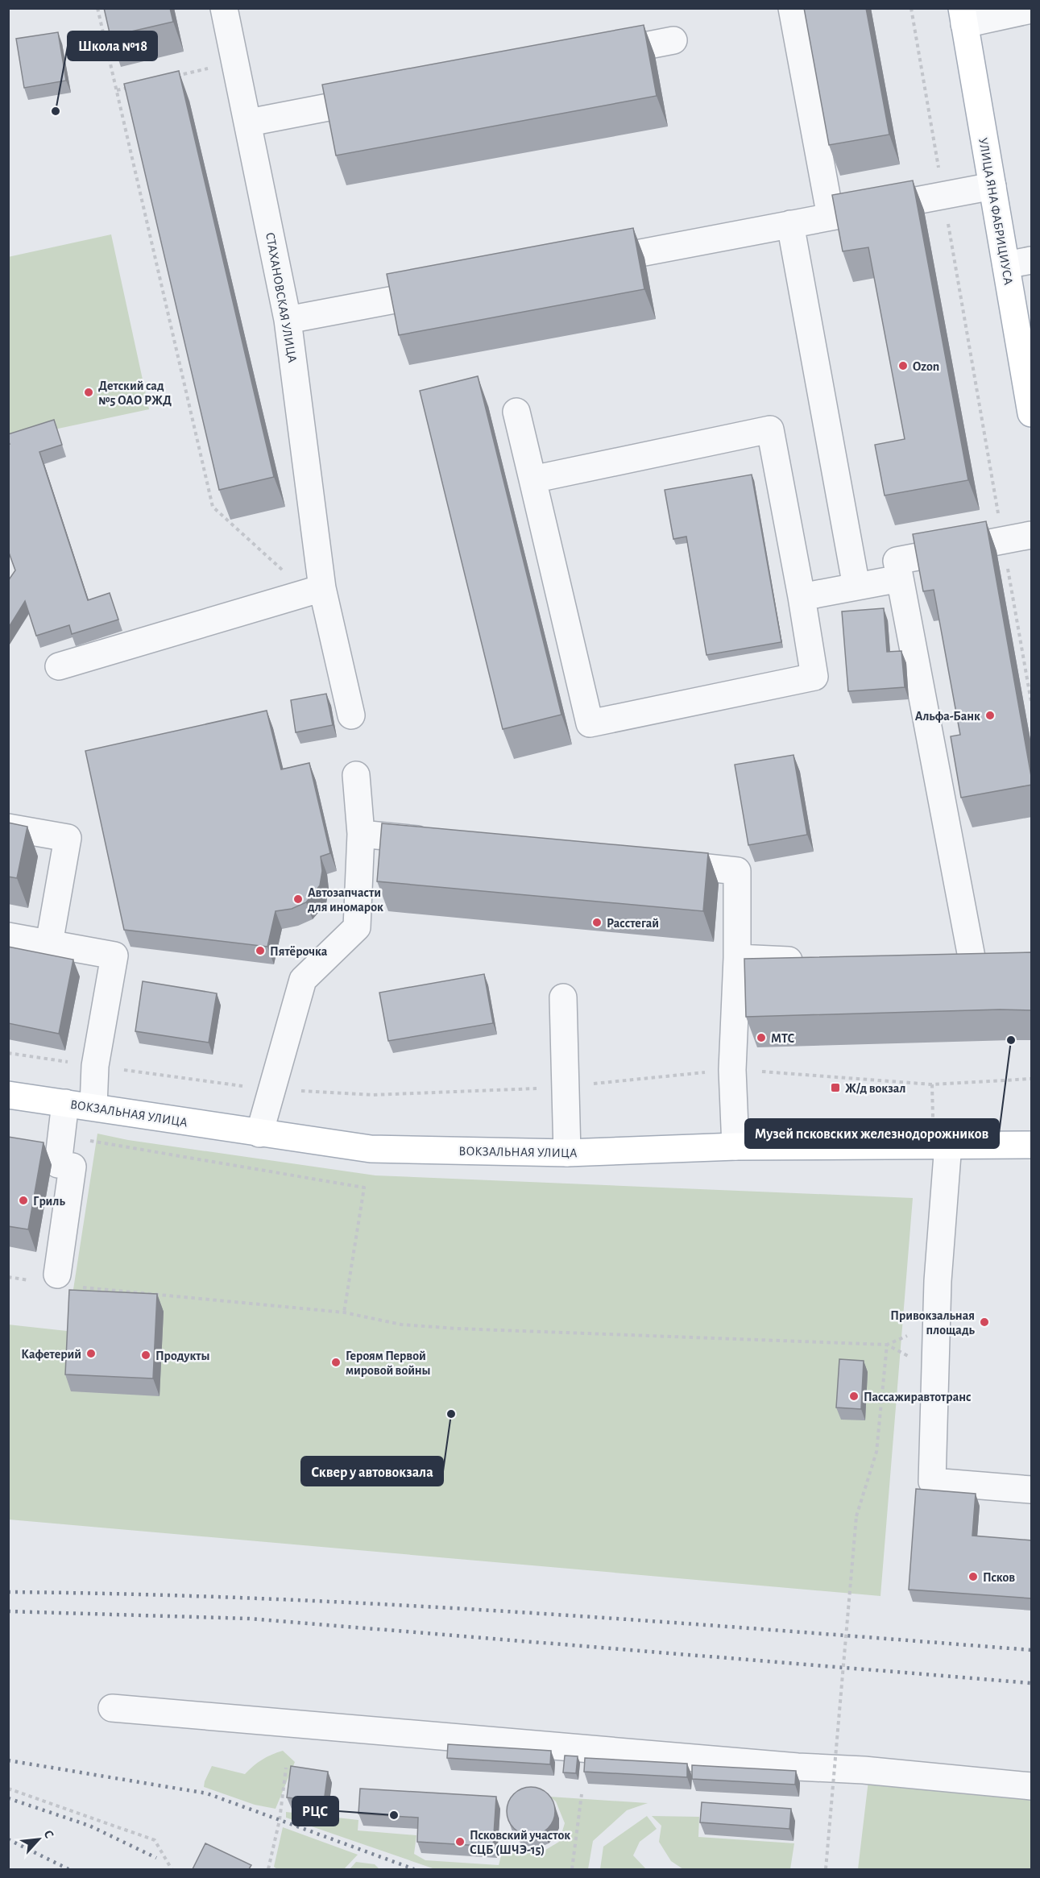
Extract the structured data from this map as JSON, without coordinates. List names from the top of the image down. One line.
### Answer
{"streets":{"main road":["УЛИЦА ЯНА ФАБРИЦИУСА","ВОКЗАЛЬНАЯ УЛИЦА"],"street":["СТАХАНОВСКАЯ УЛИЦА"]},"places":{"other":["Школа №18","Ozon","Детский сад №5 ОАО РЖД","Альфа-Банк","Автозапчасти для иномарок","Расстегай","Пятёрочка","МТС","Музей псковских железнодорожников","Гриль","Привокзальная площадь","Кафетерий","Продукты","Героям Первой мировой войны","Пассажиравтотранс","Сквер у автовокзала","Псков","РЦС","Псковский участок СЦБ (ШЧЭ-15)"],"transit":["Ж/д вокзал"]},"north":"top right"}
